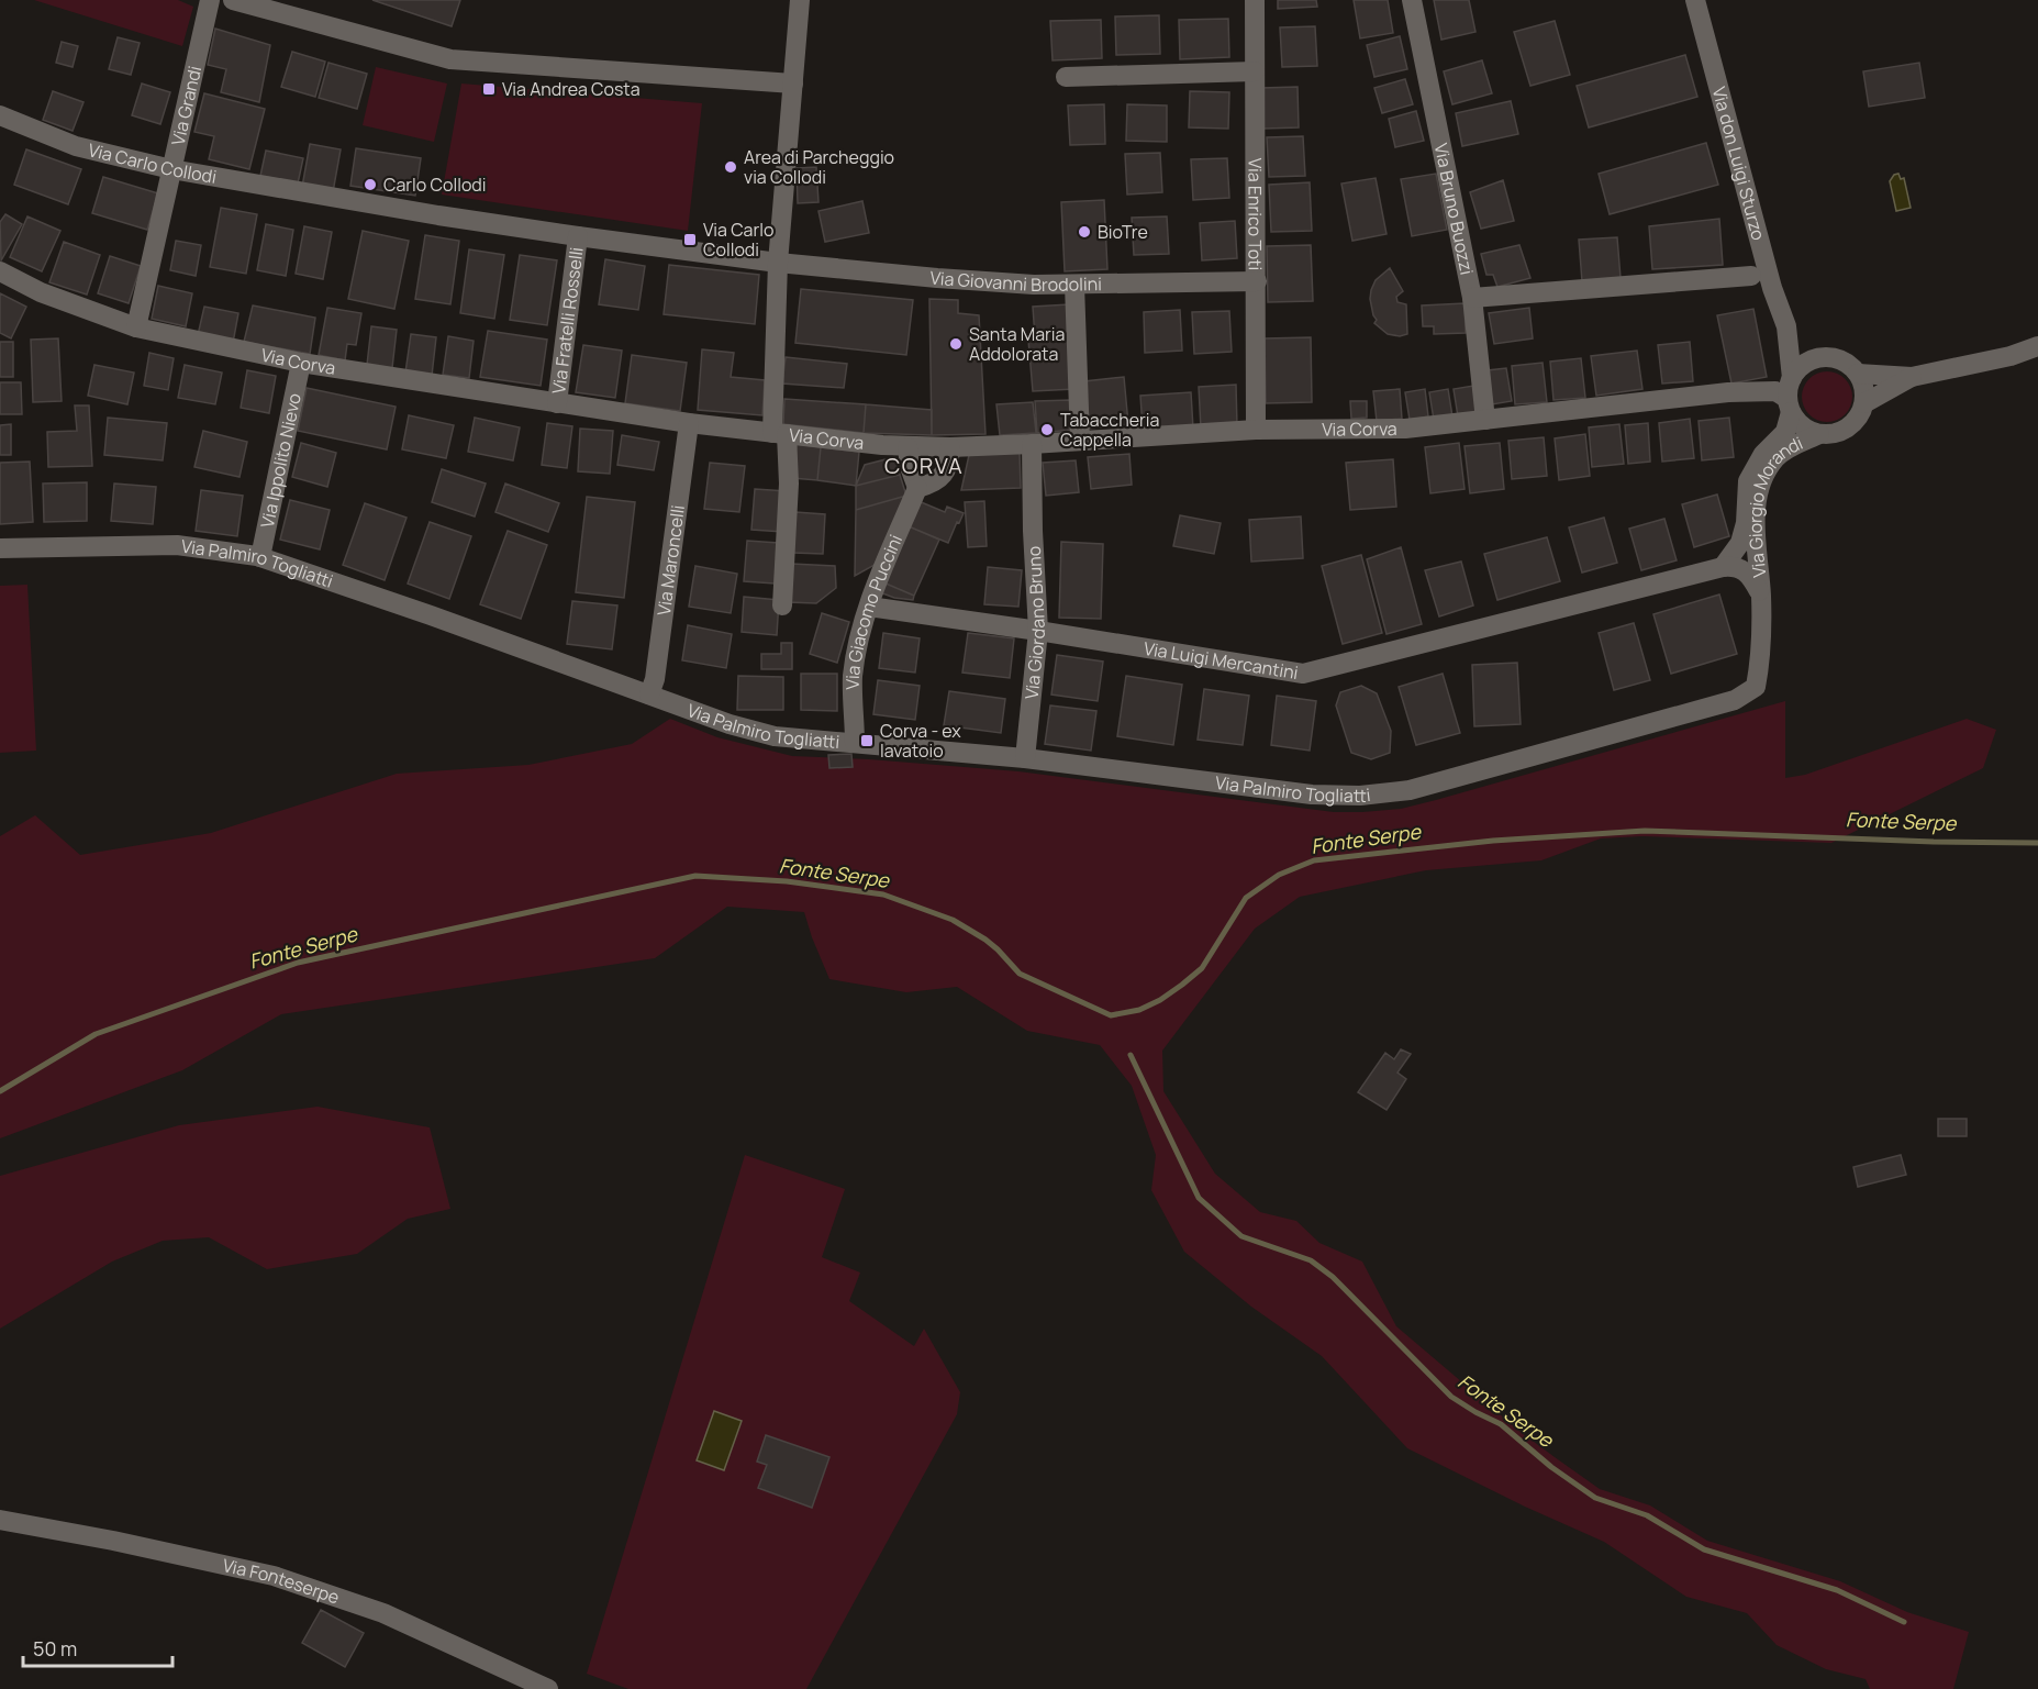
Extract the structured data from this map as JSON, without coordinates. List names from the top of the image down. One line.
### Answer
{"streets":{"street":["Via Grandi","Via Carlo Collodi","Via don Luigi Sturzo","Via Bruno Buozzi","Via Enrico Toti","Via Giovanni Brodolini","Via Fratelli Rosselli","Via Corva","Via Ippolito Nievo","Via Giorgio Morandi","Via Maroncelli","Via Palmiro Togliatti","Via Giacomo Puccini","Via Giordano Bruno","Via Luigi Mercantini","Via Fonteserpe"]},"crossings":[["Via Grandi","Via Carlo Collodi"],["Via Grandi","Via Corva"],["Via Carlo Collodi","Via Giovanni Brodolini"],["Via Carlo Collodi","Via Fratelli Rosselli"],["Via don Luigi Sturzo","Via Corva"],["Via don Luigi Sturzo","Via Giorgio Morandi"],["Via Bruno Buozzi","Via Corva"],["Via Enrico Toti","Via Giovanni Brodolini"],["Via Enrico Toti","Via Corva"],["Via Fratelli Rosselli","Via Corva"],["Via Corva","Via Ippolito Nievo"],["Via Corva","Via Giorgio Morandi"],["Via Corva","Via Maroncelli"],["Via Corva","Via Giordano Bruno"],["Via Ippolito Nievo","Via Palmiro Togliatti"],["Via Giorgio Morandi","Via Palmiro Togliatti"],["Via Giorgio Morandi","Via Luigi Mercantini"],["Via Maroncelli","Via Palmiro Togliatti"],["Via Palmiro Togliatti","Via Giacomo Puccini"],["Via Palmiro Togliatti","Via Giordano Bruno"],["Via Giacomo Puccini","Via Luigi Mercantini"],["Via Giordano Bruno","Via Luigi Mercantini"]],"districts":["CORVA"],"water":["Fonte Serpe"],"places":{"transit":["Via Andrea Costa","Via Carlo Collodi","Corva - ex lavatoio"],"other":["Area di Parcheggio via Collodi","Carlo Collodi","BioTre","Santa Maria Addolorata","Tabaccheria Cappella"]},"scale_bar":"50 m"}
